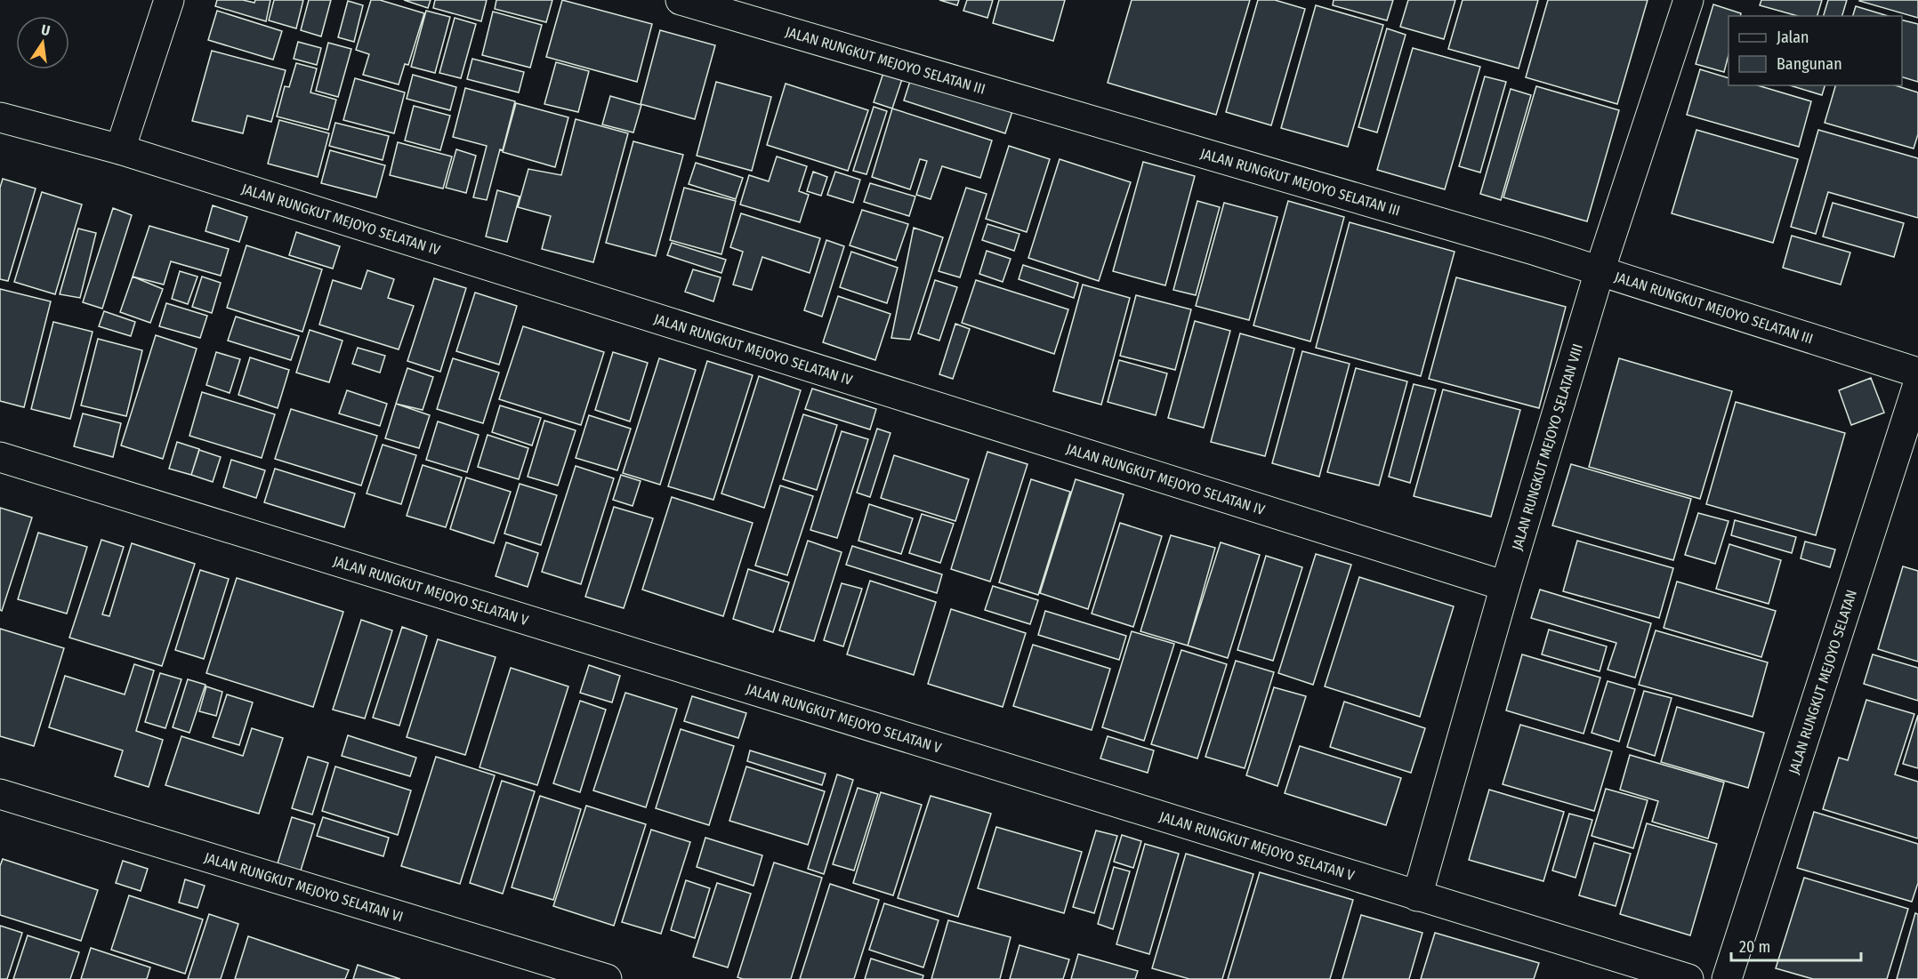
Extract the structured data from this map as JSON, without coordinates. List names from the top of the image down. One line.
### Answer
{"streets":{"street":["JALAN RUNGKUT MEJOYO SELATAN III","JALAN RUNGKUT MEJOYO SELATAN IV","JALAN RUNGKUT MEJOYO SELATAN VIII","JALAN RUNGKUT MEJOYO SELATAN V","JALAN RUNGKUT MEJOYO SELATAN","JALAN RUNGKUT MEJOYO SELATAN VI"]},"crossings":[["JALAN RUNGKUT MEJOYO SELATAN III","JALAN RUNGKUT MEJOYO SELATAN VIII"],["JALAN RUNGKUT MEJOYO SELATAN IV","JALAN RUNGKUT MEJOYO SELATAN VIII"],["JALAN RUNGKUT MEJOYO SELATAN VIII","JALAN RUNGKUT MEJOYO SELATAN V"]],"legend":["Jalan","Bangunan"],"scale_bar":"20 m","north":"top"}
